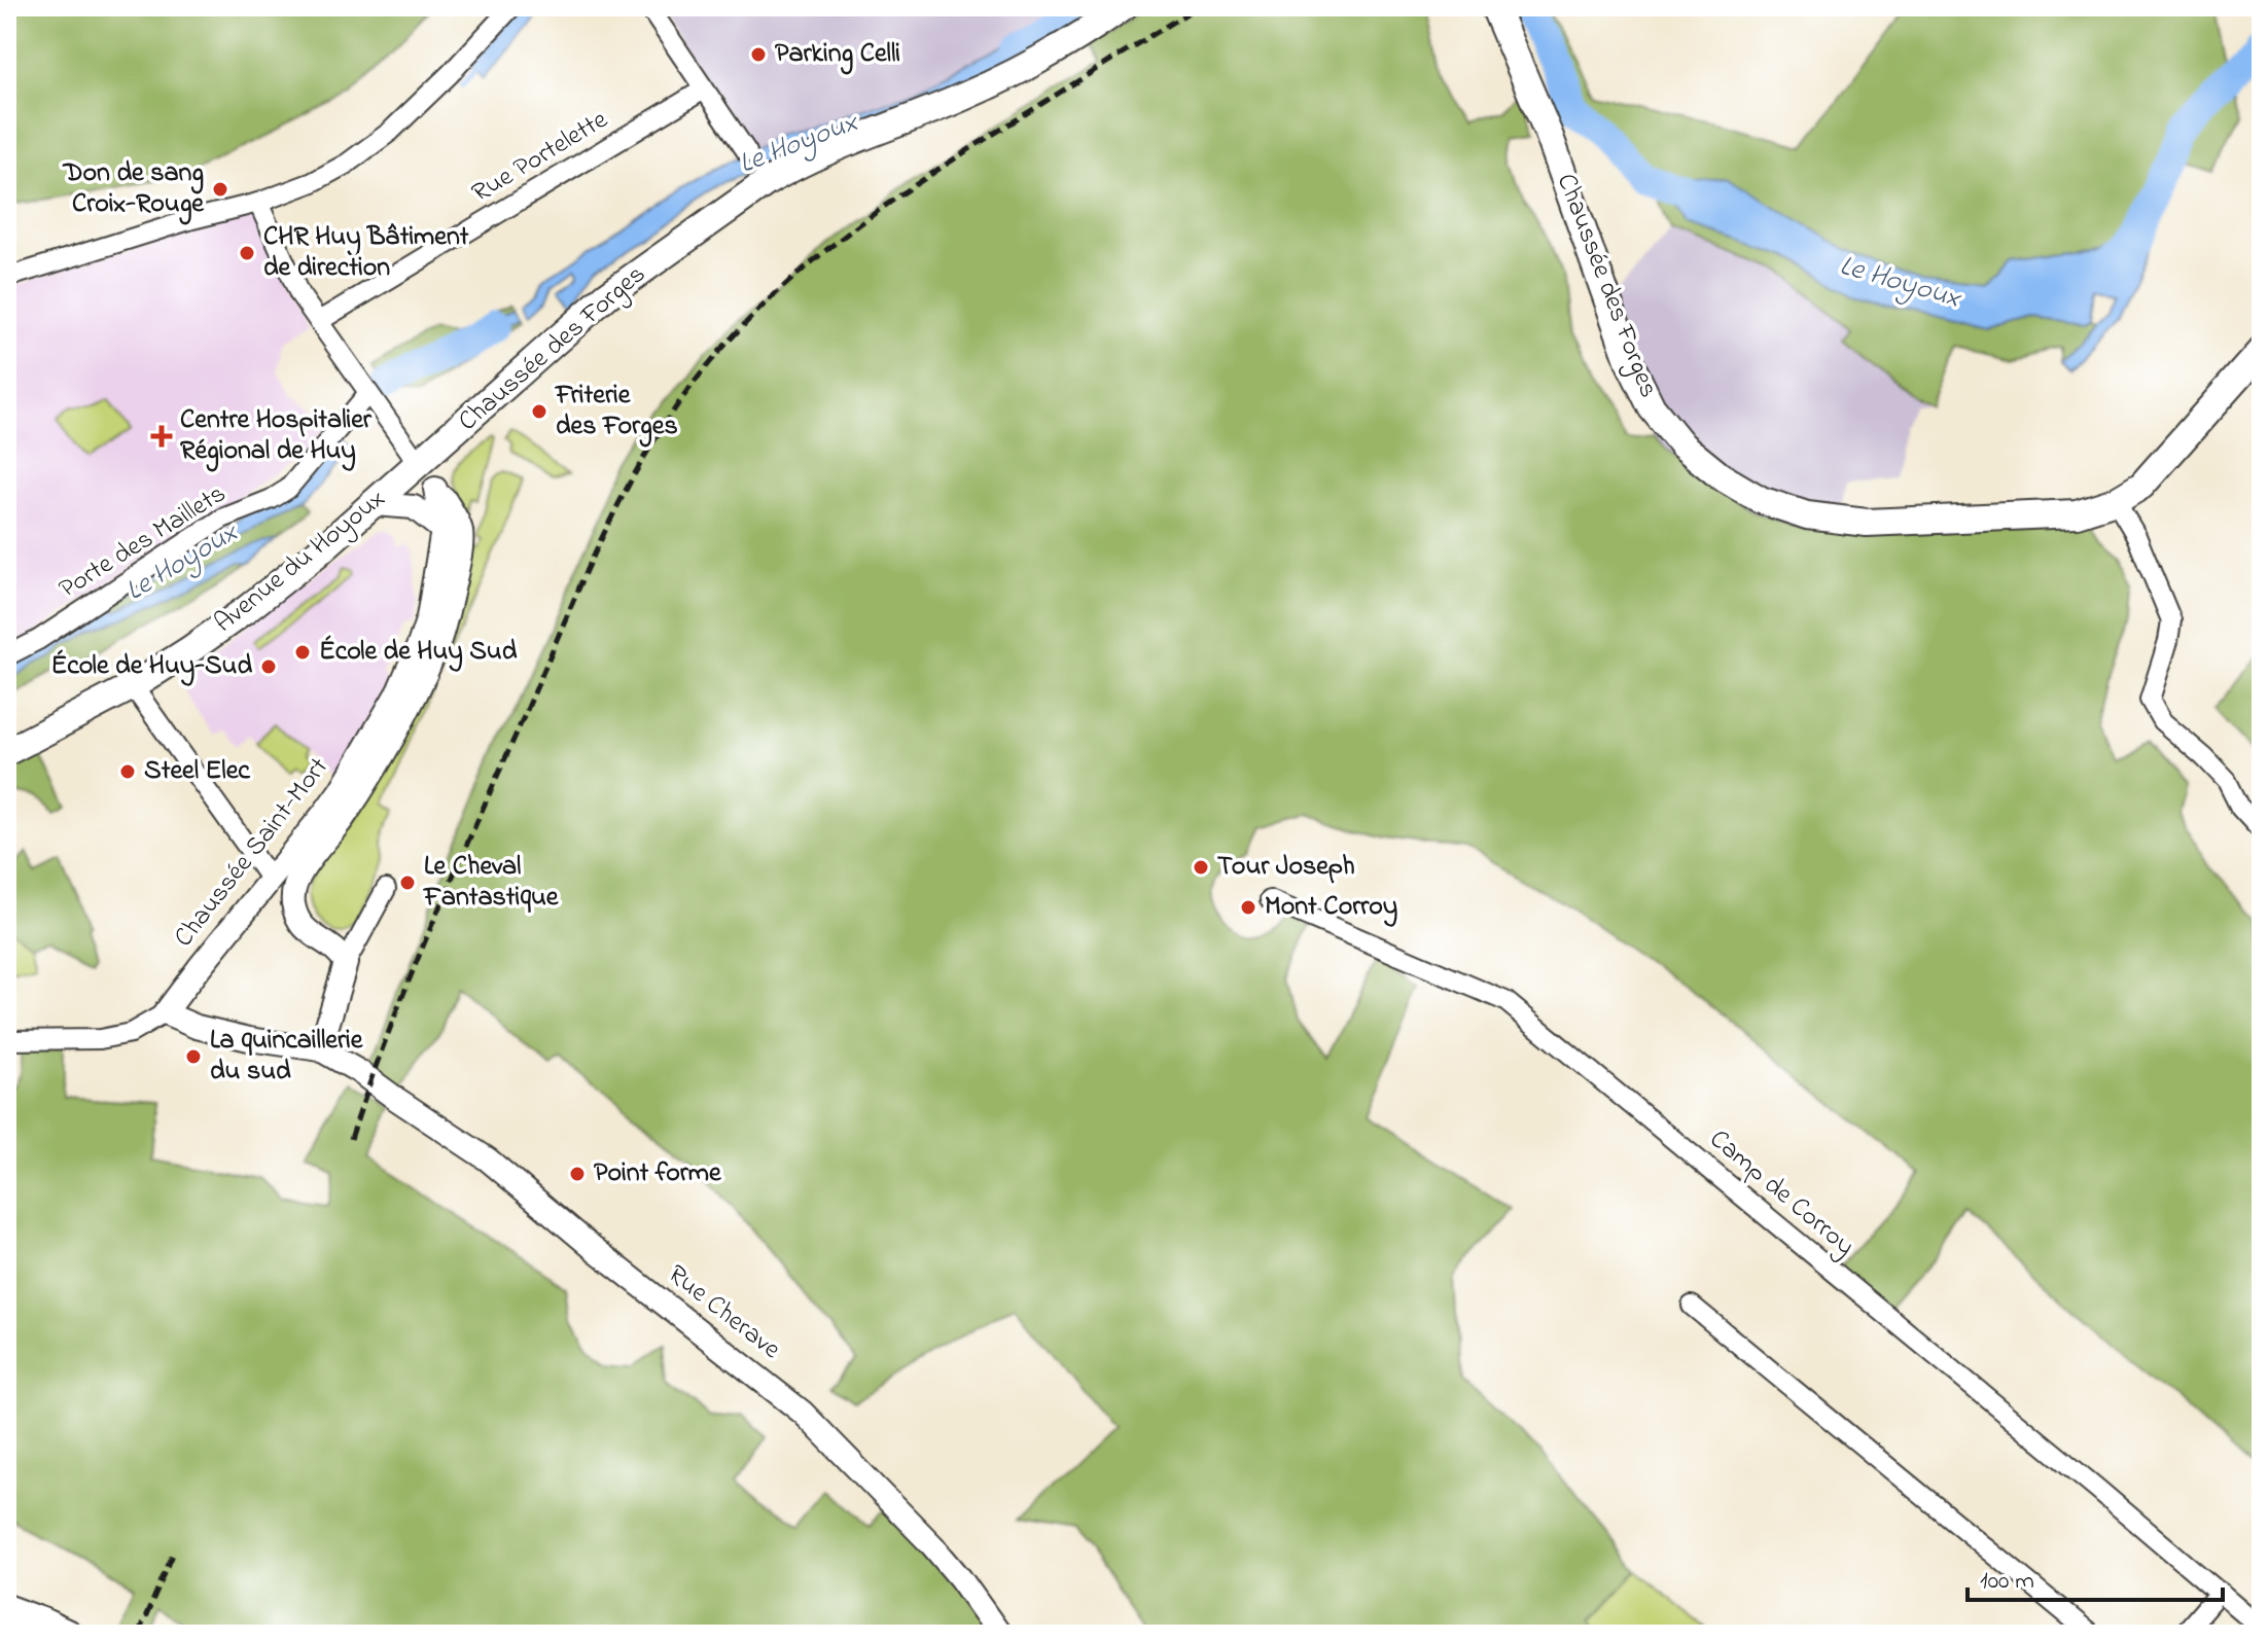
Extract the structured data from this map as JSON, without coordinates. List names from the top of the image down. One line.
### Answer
{"streets":{"main road":["Chaussée des Forges","Avenue du Hoyoux"],"street":["Rue Portelette","Porte des Maillets","Chaussée Saint-Mort","Camp de Corroy","Rue Cherave"]},"crossings":[["Chaussée des Forges","Avenue du Hoyoux"]],"water":["Le Hoyoux"],"places":{"other":["Parking Celli","Don de sang Croix-Rouge","CHR Huy Bâtiment de direction","Friterie des Forges","École de Huy Sud","École de Huy-Sud","Steel Elec","Tour Joseph","Le Cheval Fantastique","Mont Corroy","La quincaillerie du sud","Point forme"],"health":["Centre Hospitalier Régional de Huy"]},"scale_bar":"100 m"}
